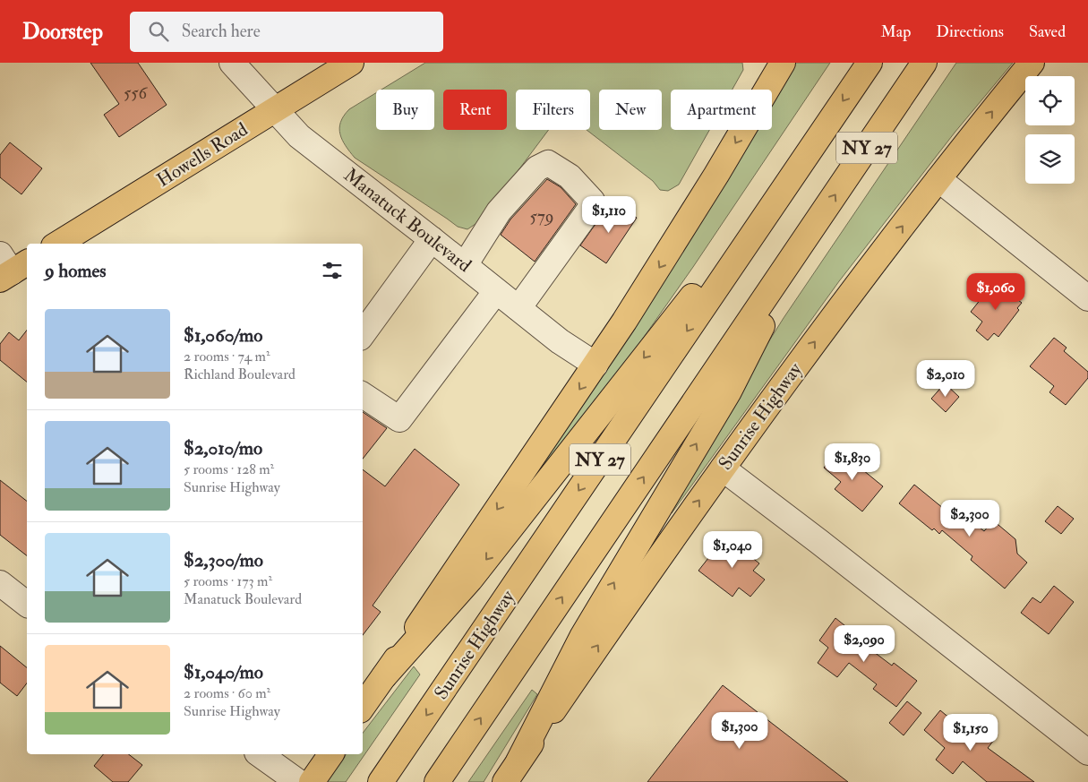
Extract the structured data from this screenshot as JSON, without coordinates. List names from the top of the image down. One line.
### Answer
{"streets":{"main road":["NY 27","Howells Road","Sunrise Highway"],"street":["Manatuck Boulevard"]},"crossings":[["Howells Road","Manatuck Boulevard"]],"house_numbers":["556","579"],"page":{"header":"Doorstep","search":"Search here","nav":["Map","Directions","Saved"],"chip":["Buy","Rent","Filters","New","Apartment"],"price":["$1,110","$1,060","$2,010","$1,830","$2,300","$1,040","$2,090","$1,300","$1,150"],"heading":"9 homes","list":[{"name":"$1,060/mo","note":"2 rooms · 74 m² · Richland Boulevard"},{"name":"$2,010/mo","note":"5 rooms · 128 m² · Sunrise Highway"},{"name":"$2,300/mo","note":"5 rooms · 173 m² · Manatuck Boulevard"},{"name":"$1,040/mo","note":"2 rooms · 60 m² · Sunrise Highway"}]}}
